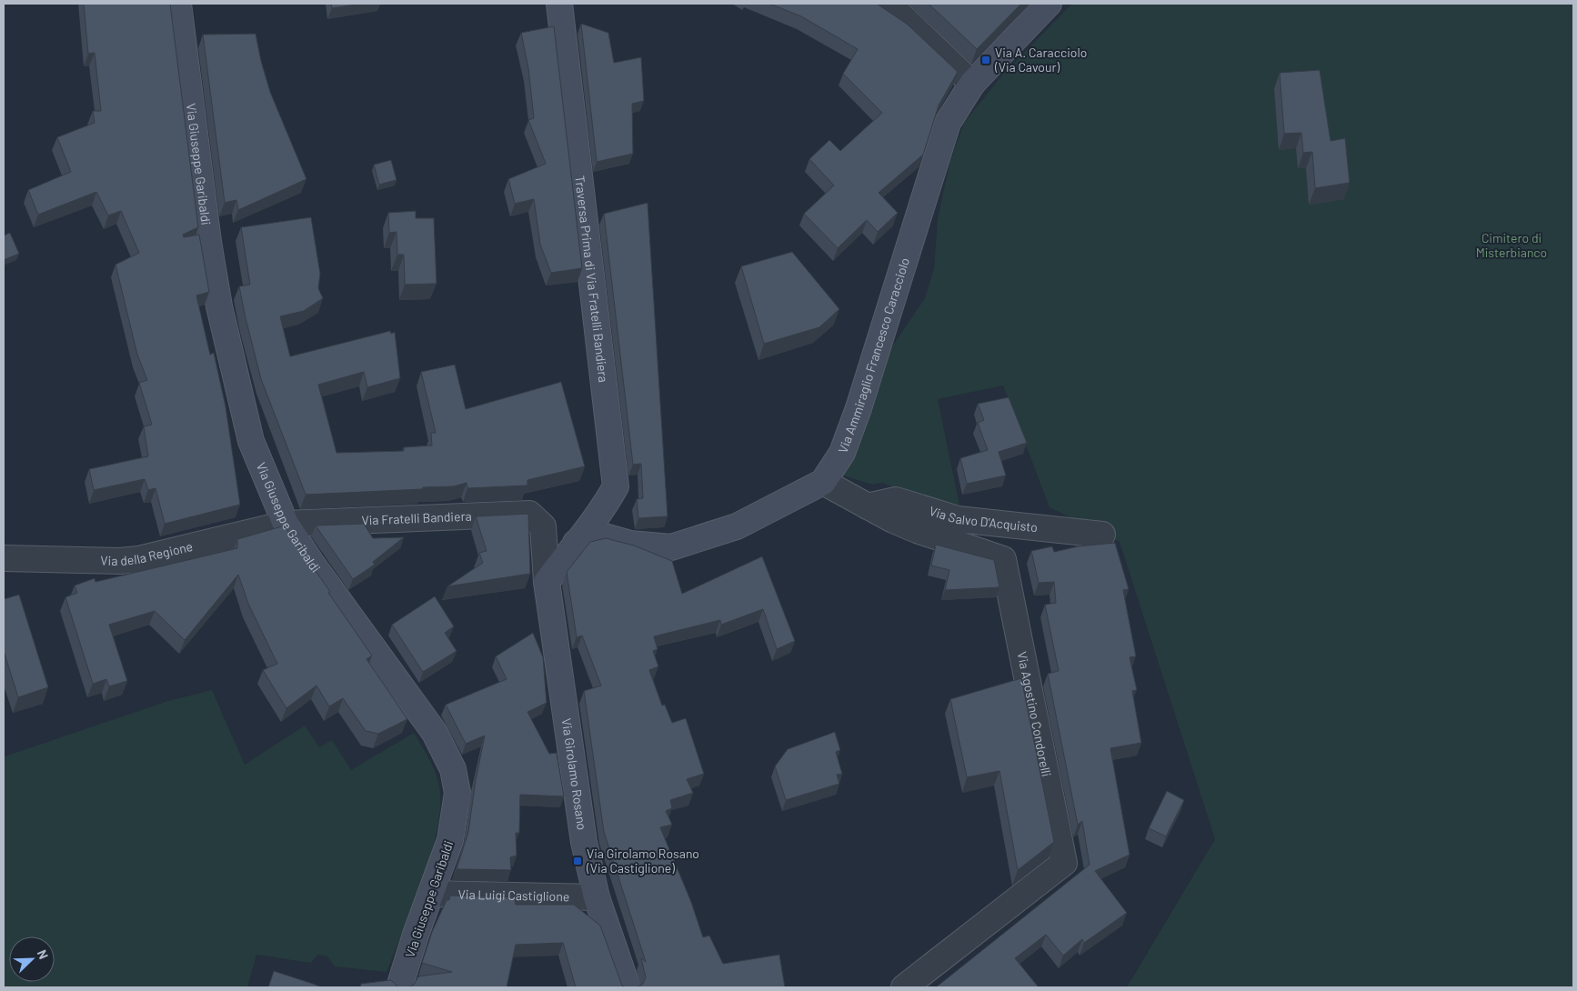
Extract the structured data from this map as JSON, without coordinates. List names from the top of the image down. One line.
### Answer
{"streets":{"main road":["Via Giuseppe Garibaldi","Traversa Prima di Via Fratelli Bandiera","Via Ammiraglio Francesco Caracciolo","Via Girolamo Rosano"],"street":["Via Fratelli Bandiera","Via Salvo D'Acquisto","Via della Regione","Via Agostino Condorelli","Via Luigi Castiglione"]},"crossings":[["Via Giuseppe Garibaldi","Via Fratelli Bandiera"],["Via Giuseppe Garibaldi","Via della Regione"],["Via Giuseppe Garibaldi","Via Luigi Castiglione"],["Traversa Prima di Via Fratelli Bandiera","Via Ammiraglio Francesco Caracciolo"],["Via Ammiraglio Francesco Caracciolo","Via Agostino Condorelli"],["Via Fratelli Bandiera","Via della Regione"],["Via Fratelli Bandiera","Via Girolamo Rosano"],["Via Salvo D'Acquisto","Via Agostino Condorelli"],["Via Girolamo Rosano","Via Luigi Castiglione"]],"parks":["Cimitero di Misterbianco"],"places":{"transit":["Via A. Caracciolo (Via Cavour)","Via Girolamo Rosano (Via Castiglione)"]},"north":"top right"}
